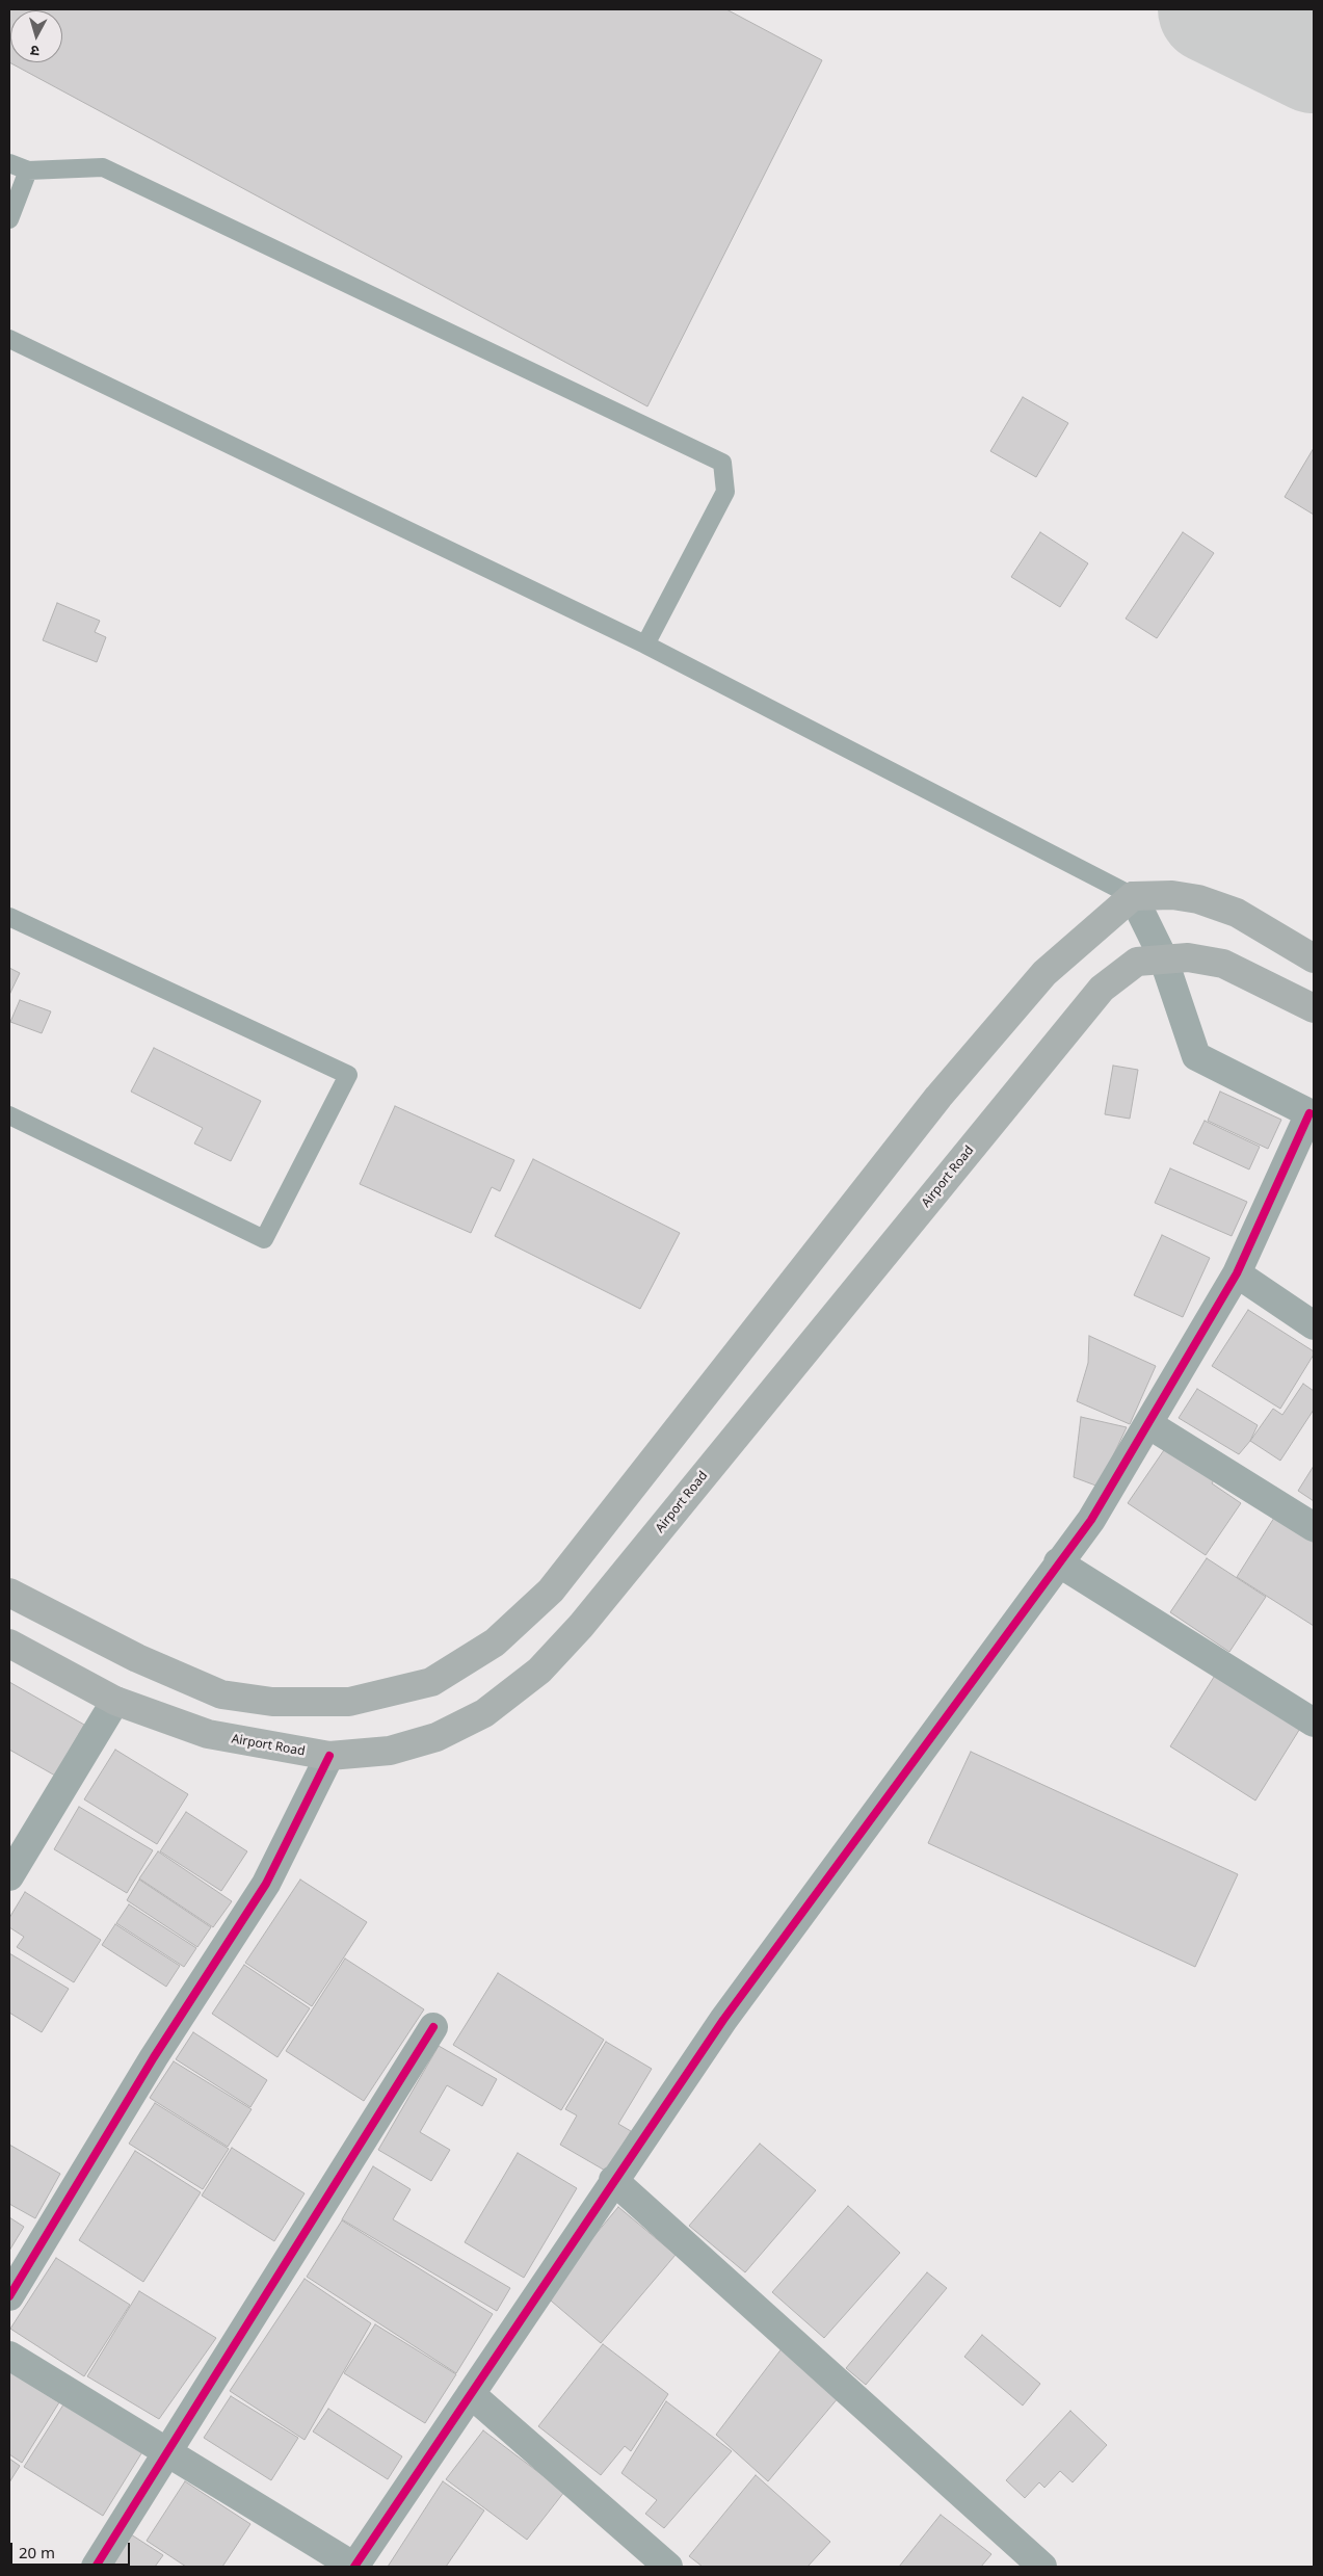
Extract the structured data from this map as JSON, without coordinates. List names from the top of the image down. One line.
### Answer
{"streets":{"main road":["Airport Road"]},"scale_bar":"20 m","north":"bottom"}
